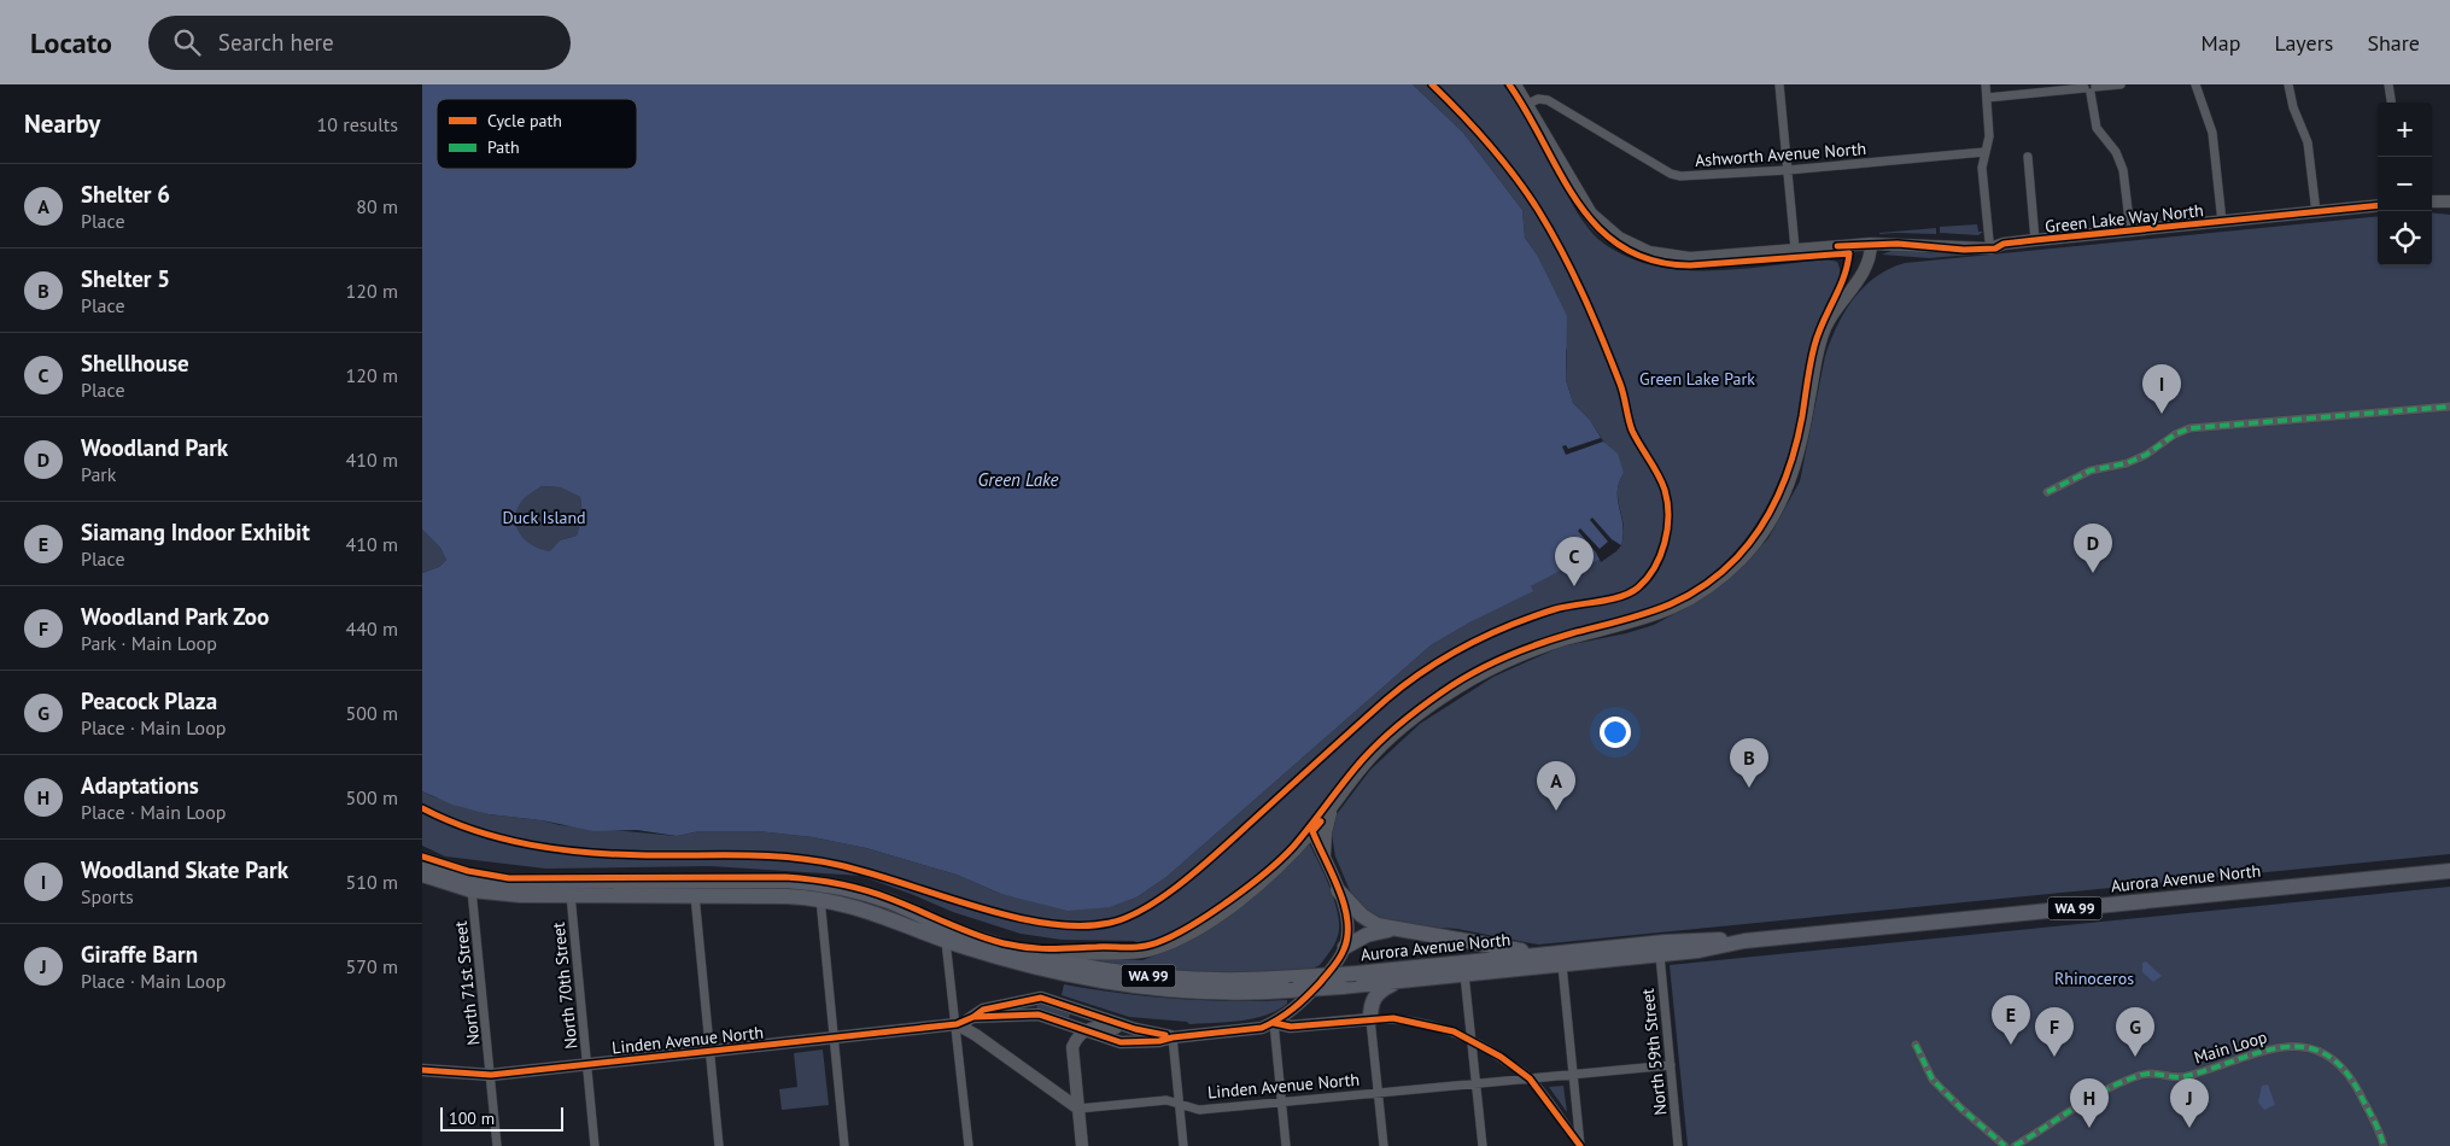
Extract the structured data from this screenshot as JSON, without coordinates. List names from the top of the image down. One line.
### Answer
{"streets":{"highway":["Aurora Avenue North","WA 99"],"main road":["Green Lake Way North","Linden Avenue North"],"street":["Ashworth Avenue North","North 71st Street","North 70th Street","Main Loop","North 59th Street"]},"crossings":[["Ashworth Avenue North","Green Lake Way North"],["Aurora Avenue North","North 71st Street"],["Aurora Avenue North","North 70th Street"],["Aurora Avenue North","North 59th Street"],["North 71st Street","Linden Avenue North"],["North 70th Street","Linden Avenue North"],["Linden Avenue North","North 59th Street"]],"water":["Green Lake"],"parks":["Green Lake Park","Duck Island","Rhinoceros"],"legend":["Cycle path","Path"],"scale_bar":"100 m","page":{"header":"Locato","search":"Search here","nav":["Map","Layers","Share"],"heading":["Nearby","10 results"],"map_buttons":["+","−"],"list":[{"mark":"A","name":"Shelter 6","note":"Place","value":"80 m"},{"mark":"B","name":"Shelter 5","note":"Place","value":"120 m"},{"mark":"C","name":"Shellhouse","note":"Place","value":"120 m"},{"mark":"D","name":"Woodland Park","note":"Park","value":"410 m"},{"mark":"E","name":"Siamang Indoor Exhibit","note":"Place","value":"410 m"},{"mark":"F","name":"Woodland Park Zoo","note":"Park · Main Loop","value":"440 m"},{"mark":"G","name":"Peacock Plaza","note":"Place · Main Loop","value":"500 m"},{"mark":"H","name":"Adaptations","note":"Place · Main Loop","value":"500 m"},{"mark":"I","name":"Woodland Skate Park","note":"Sports","value":"510 m"},{"mark":"J","name":"Giraffe Barn","note":"Place · Main Loop","value":"570 m"}],"pins":["I","D","C","B","A","E","F","G","H","J"],"scale":"100 m"}}
